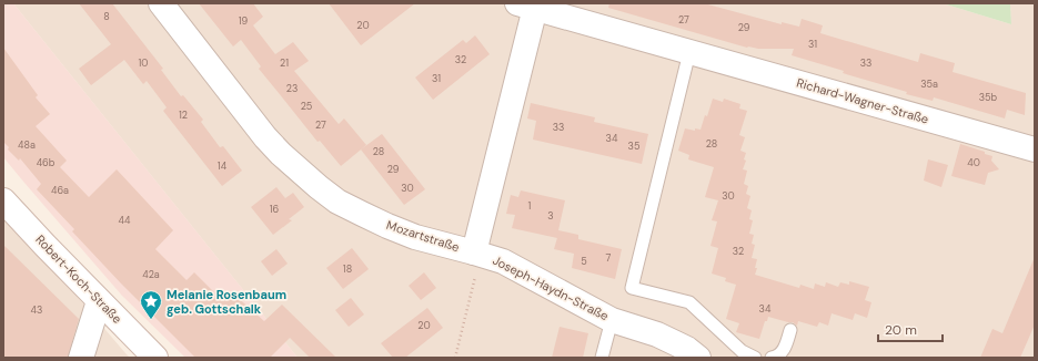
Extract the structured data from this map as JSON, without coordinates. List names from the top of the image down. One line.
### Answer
{"streets":{"street":["Richard-Wagner-Straße","Mozartstraße","Robert-Koch-Straße","Joseph-Haydn-Straße"]},"crossings":[["Richard-Wagner-Straße","Mozartstraße"],["Mozartstraße","Joseph-Haydn-Straße"]],"places":{"place":["Melanie Rosenbaum geb. Gottschalk"]},"house_numbers":["8","27","19","20","29","31","32","10","21","33","31","35a","23","35b","25","12","27","33","34","28","48a","35","28","46b","40","14","29","30","46a","30","1","16","3","44","32","7","5","18","42a","34","43","20"],"scale_bar":"20 m"}
